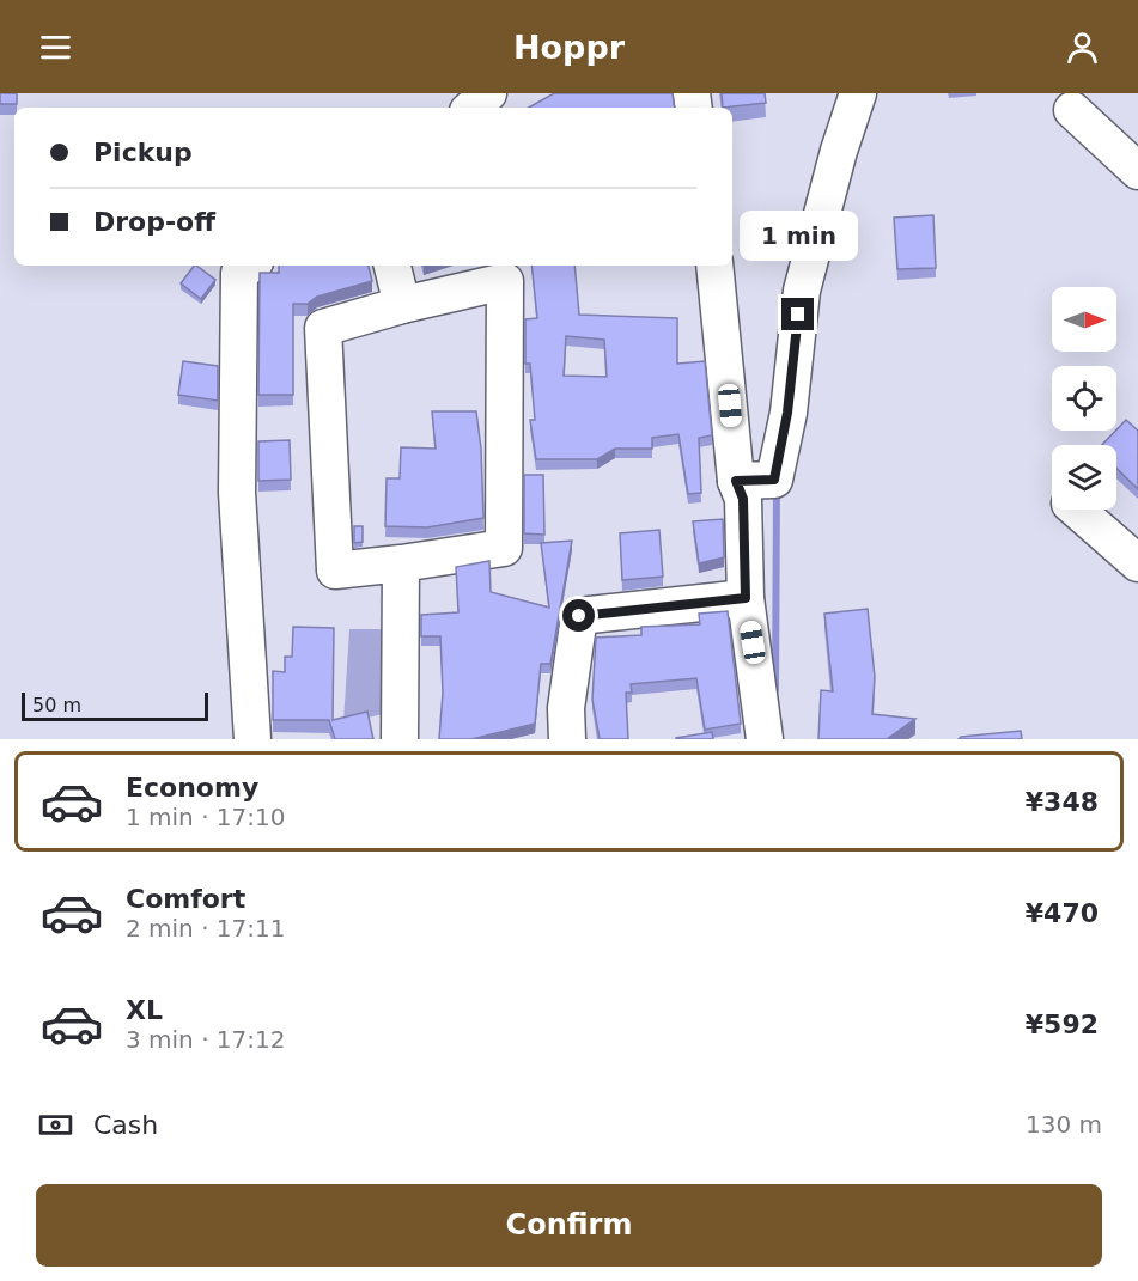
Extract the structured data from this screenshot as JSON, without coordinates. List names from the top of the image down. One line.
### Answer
{"scale_bar":"50 m","north":"right","page":{"header":"Hoppr","banner":["Pickup","Drop-off"],"bubble":"1 min","scale":"50 m","list":[{"name":"Economy","note":"1 min · 17:10","value":"¥348"},{"name":"Comfort","note":"2 min · 17:11","value":"¥470"},{"name":"XL","note":"3 min · 17:12","value":"¥592"}],"pay":["Cash","130 m"],"buttons":"Confirm"}}
